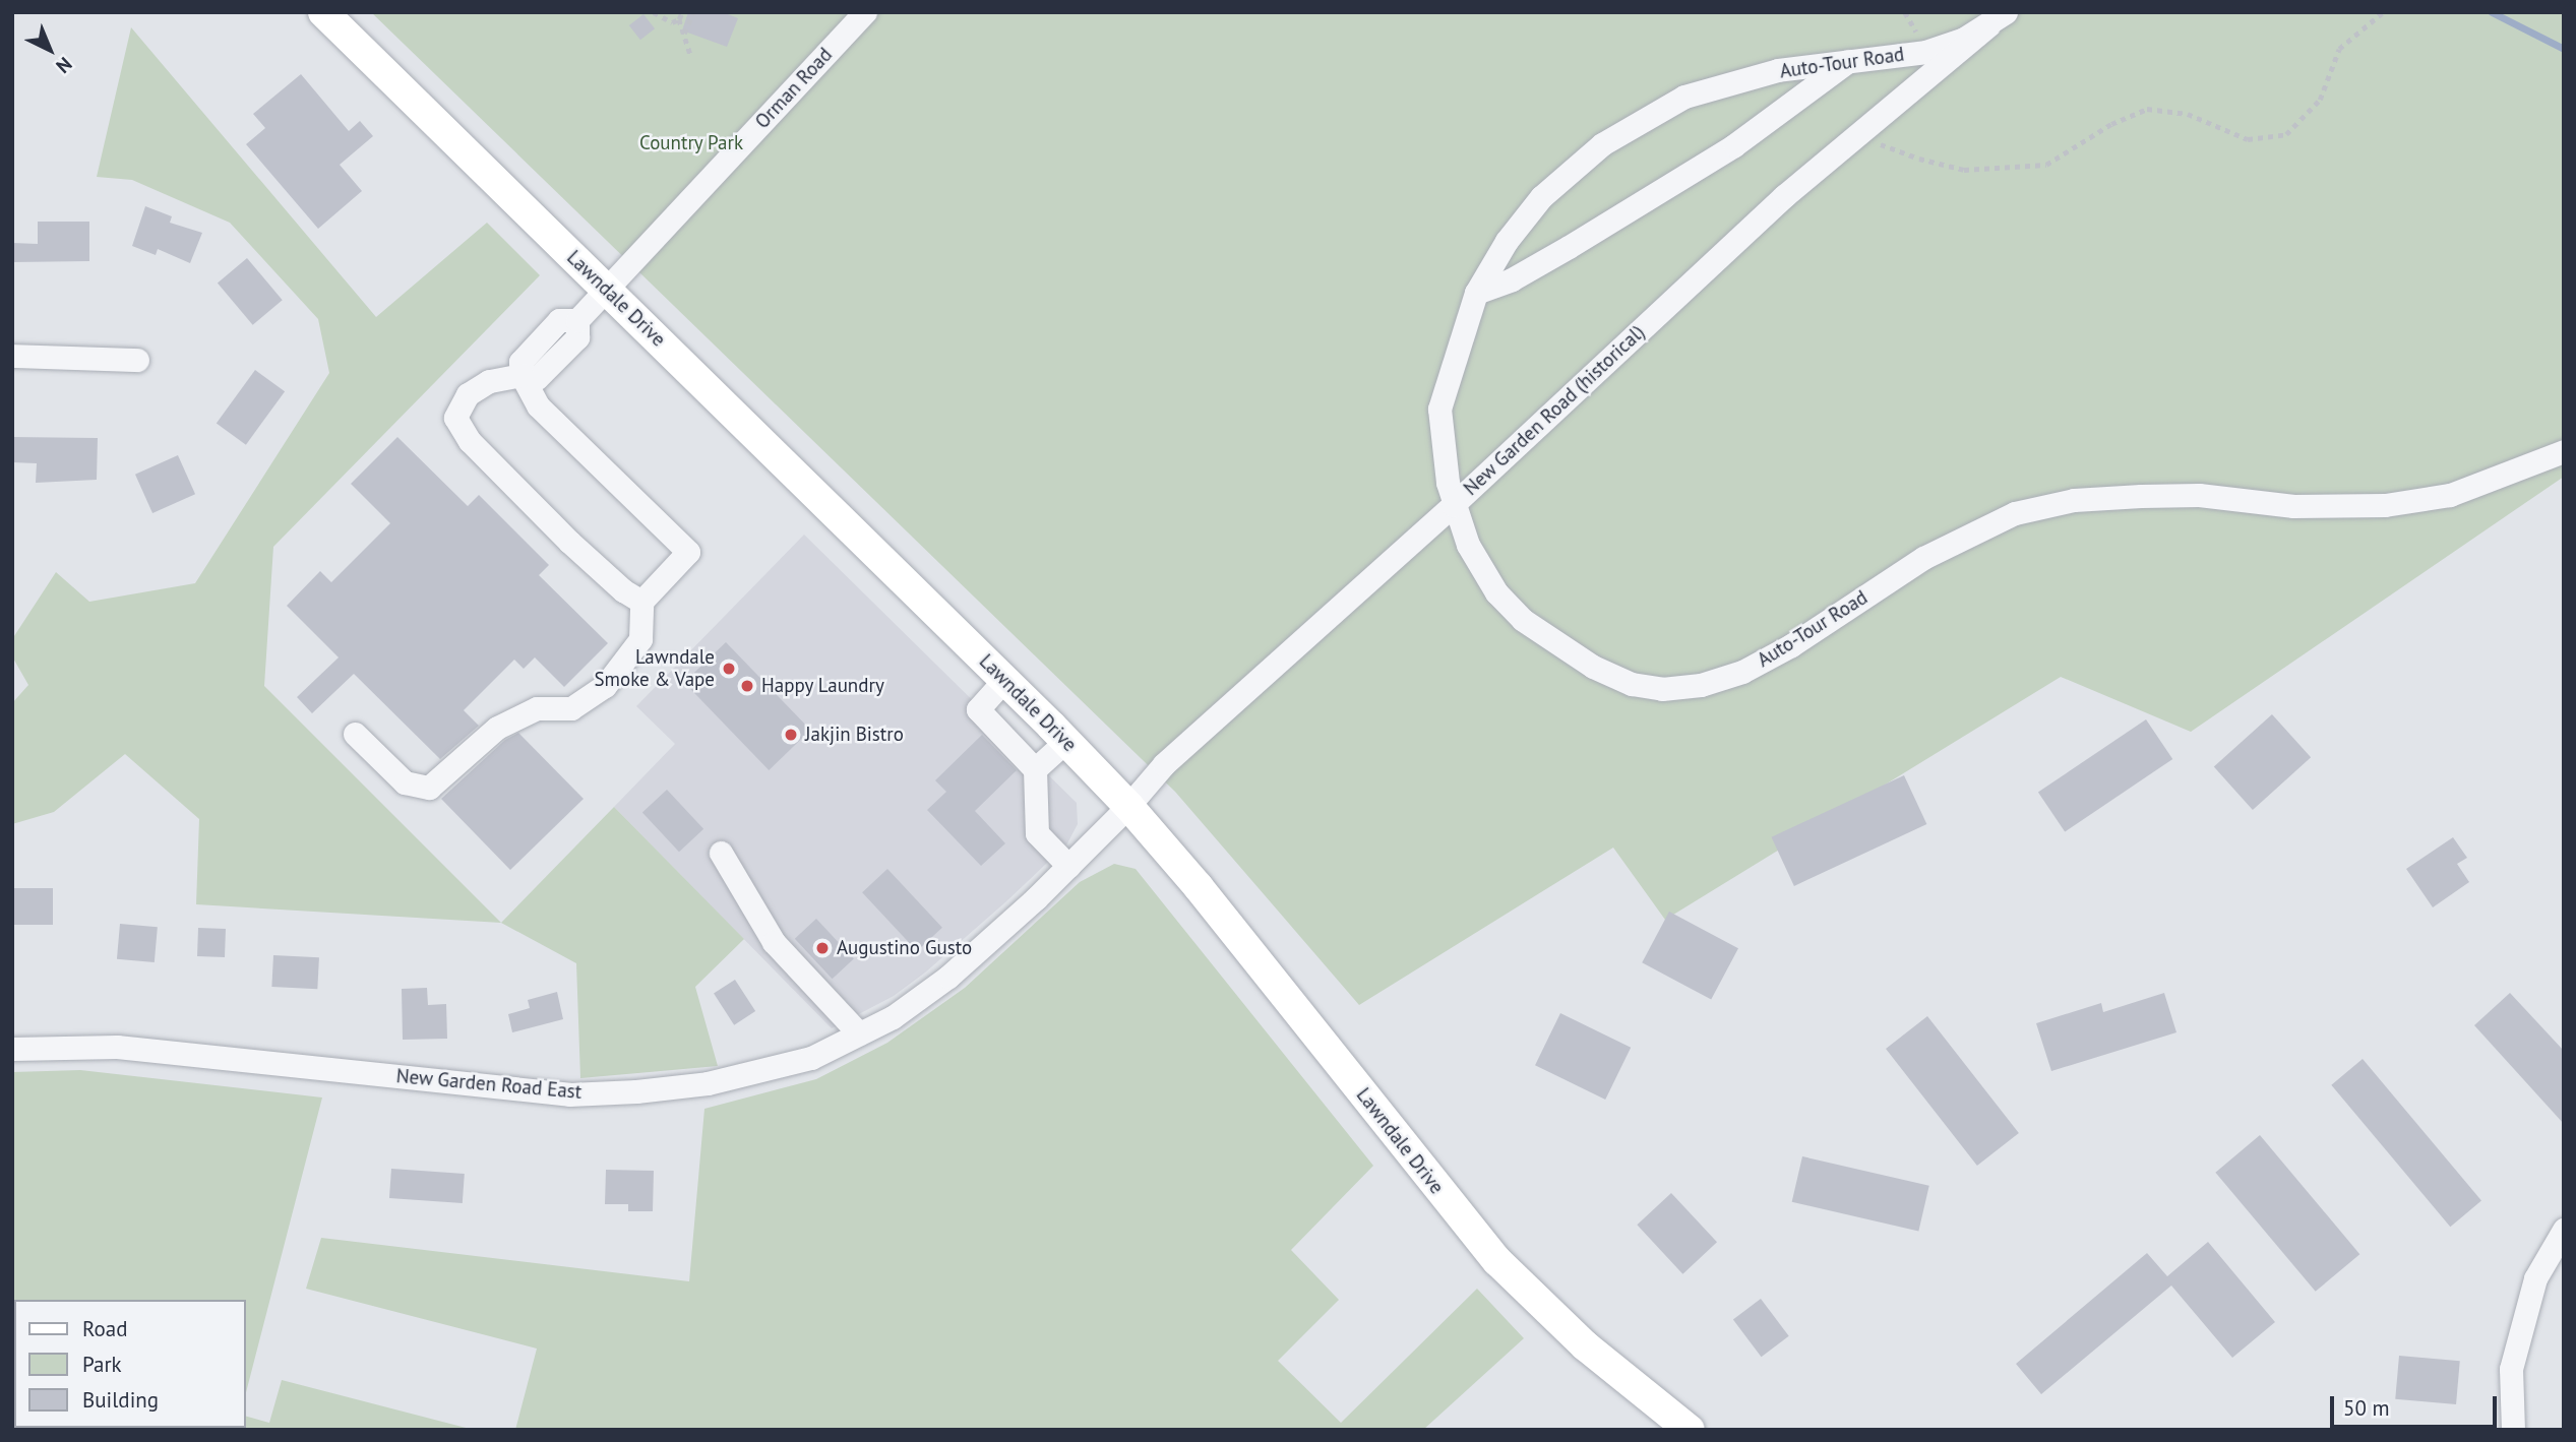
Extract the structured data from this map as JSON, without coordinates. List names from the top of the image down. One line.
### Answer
{"streets":{"main road":["Lawndale Drive"],"street":["Auto-Tour Road","Orman Road","New Garden Road (historical)","New Garden Road East"]},"crossings":[["Auto-Tour Road","New Garden Road (historical)"],["Orman Road","Lawndale Drive"],["Lawndale Drive","New Garden Road (historical)"],["Lawndale Drive","New Garden Road East"],["New Garden Road (historical)","New Garden Road East"]],"parks":["Country Park"],"places":["Lawndale Smoke & Vape","Happy Laundry","Jakjin Bistro","Augustino Gusto"],"legend":["Road","Park","Building"],"scale_bar":"50 m","north":"bottom right"}
